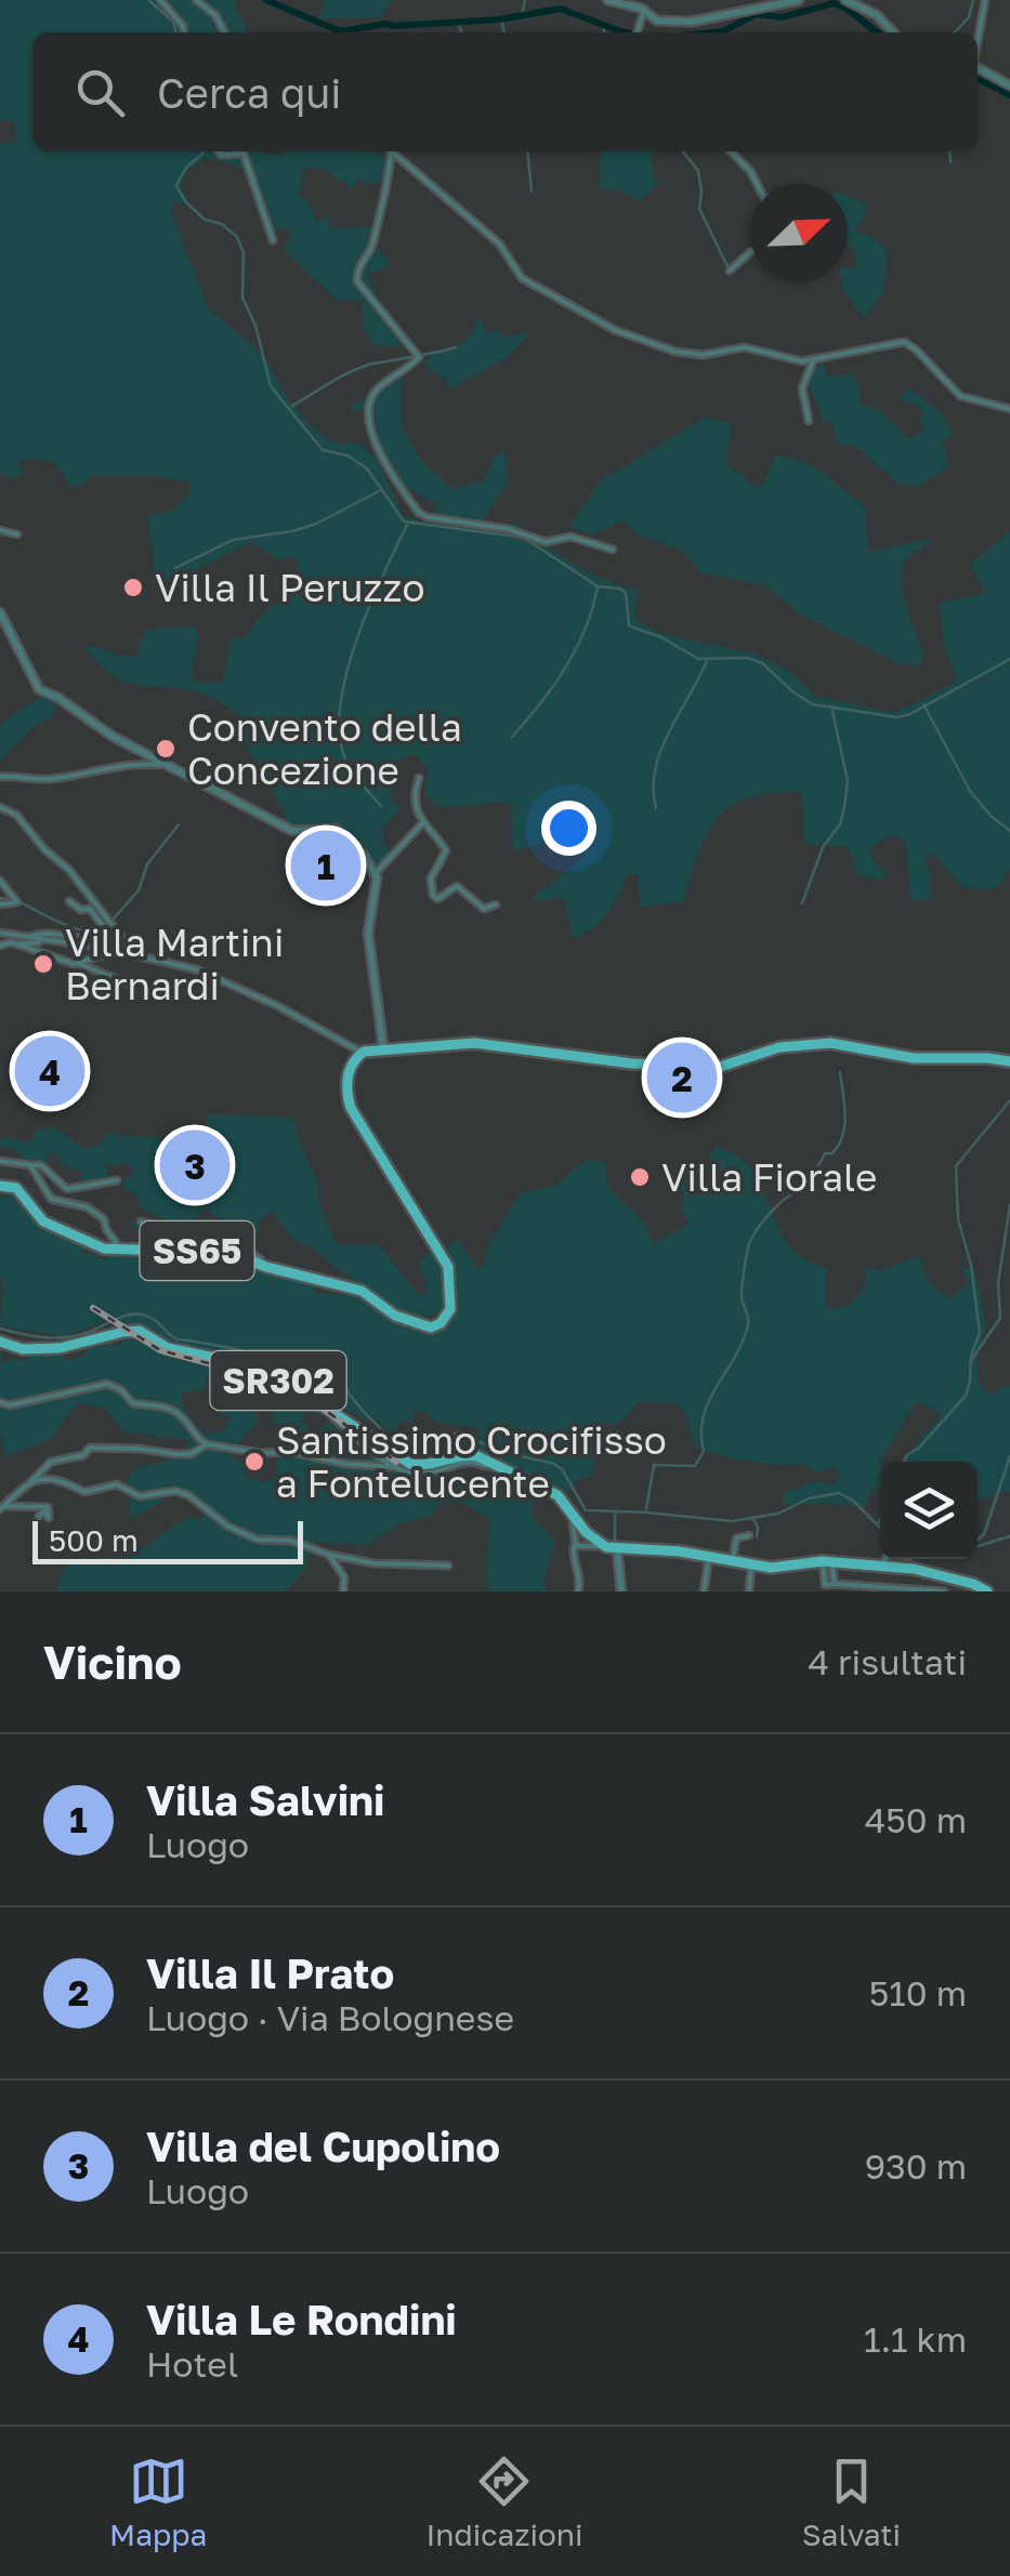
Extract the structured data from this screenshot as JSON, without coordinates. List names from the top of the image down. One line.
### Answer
{"streets":{"main road":["SS65","SR302"]},"places":["Villa Il Peruzzo","Convento della Concezione","Villa Martini Bernardi","Villa Fiorale","Santissimo Crocifisso a Fontelucente"],"scale_bar":"500 m","north":"top right","page":{"search":"Cerca qui","pins":["1","4","2","3"],"scale":"500 m","heading":["Vicino","4 risultati"],"list":[{"mark":"1","name":"Villa Salvini","note":"Luogo","value":"450 m"},{"mark":"2","name":"Villa Il Prato","note":"Luogo · Via Bolognese","value":"510 m"},{"mark":"3","name":"Villa del Cupolino","note":"Luogo","value":"930 m"},{"mark":"4","name":"Villa Le Rondini","note":"Hotel","value":"1.1 km"}],"nav":["Mappa","Indicazioni","Salvati"]}}
